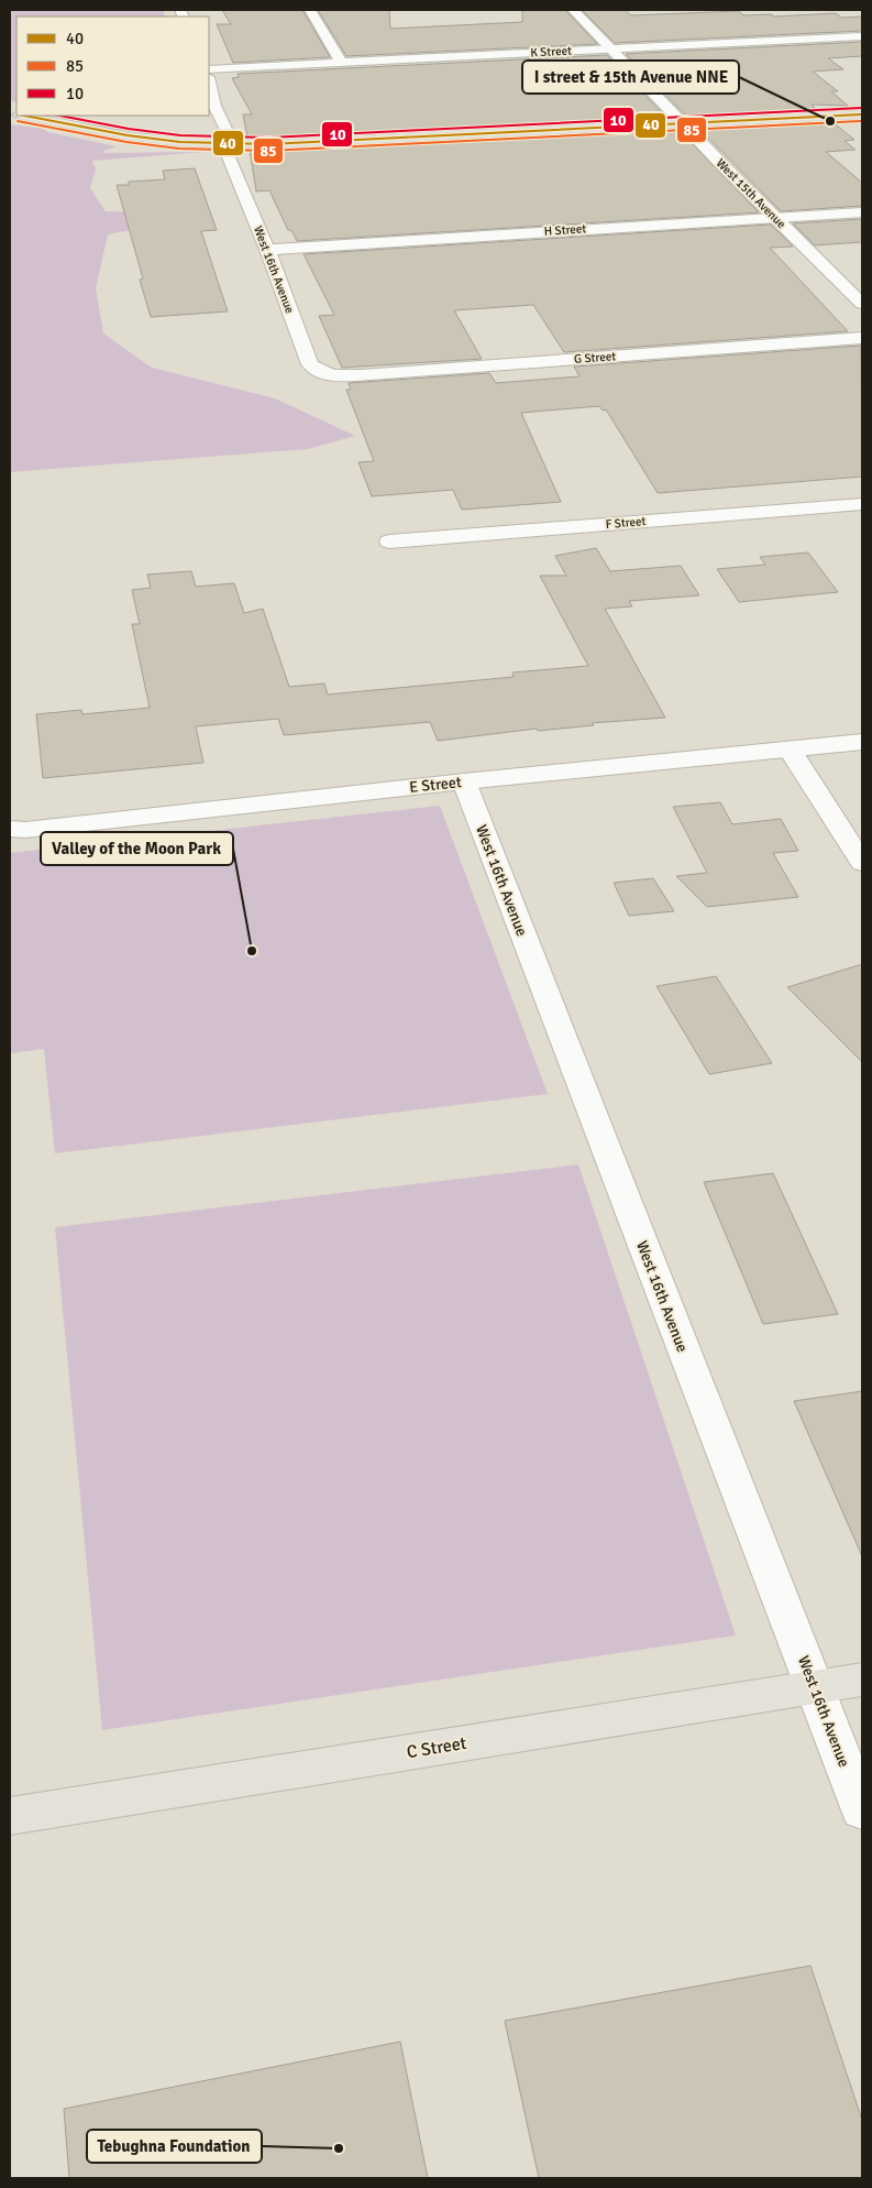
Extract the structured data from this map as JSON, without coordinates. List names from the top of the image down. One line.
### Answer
{"streets":{"main road":["C Street"],"street":["K Street","West 15th Avenue","H Street","West 16th Avenue","G Street","F Street","E Street"]},"crossings":[["K Street","West 15th Avenue"],["West 15th Avenue","H Street"],["H Street","West 16th Avenue"],["West 16th Avenue","G Street"],["West 16th Avenue","E Street"],["West 16th Avenue","C Street"]],"places":["I street & 15th Avenue NNE","Valley of the Moon Park","Tebughna Foundation"],"lines":["transit line 10","transit line 40","transit line 85"],"legend":["40","85","10"]}
